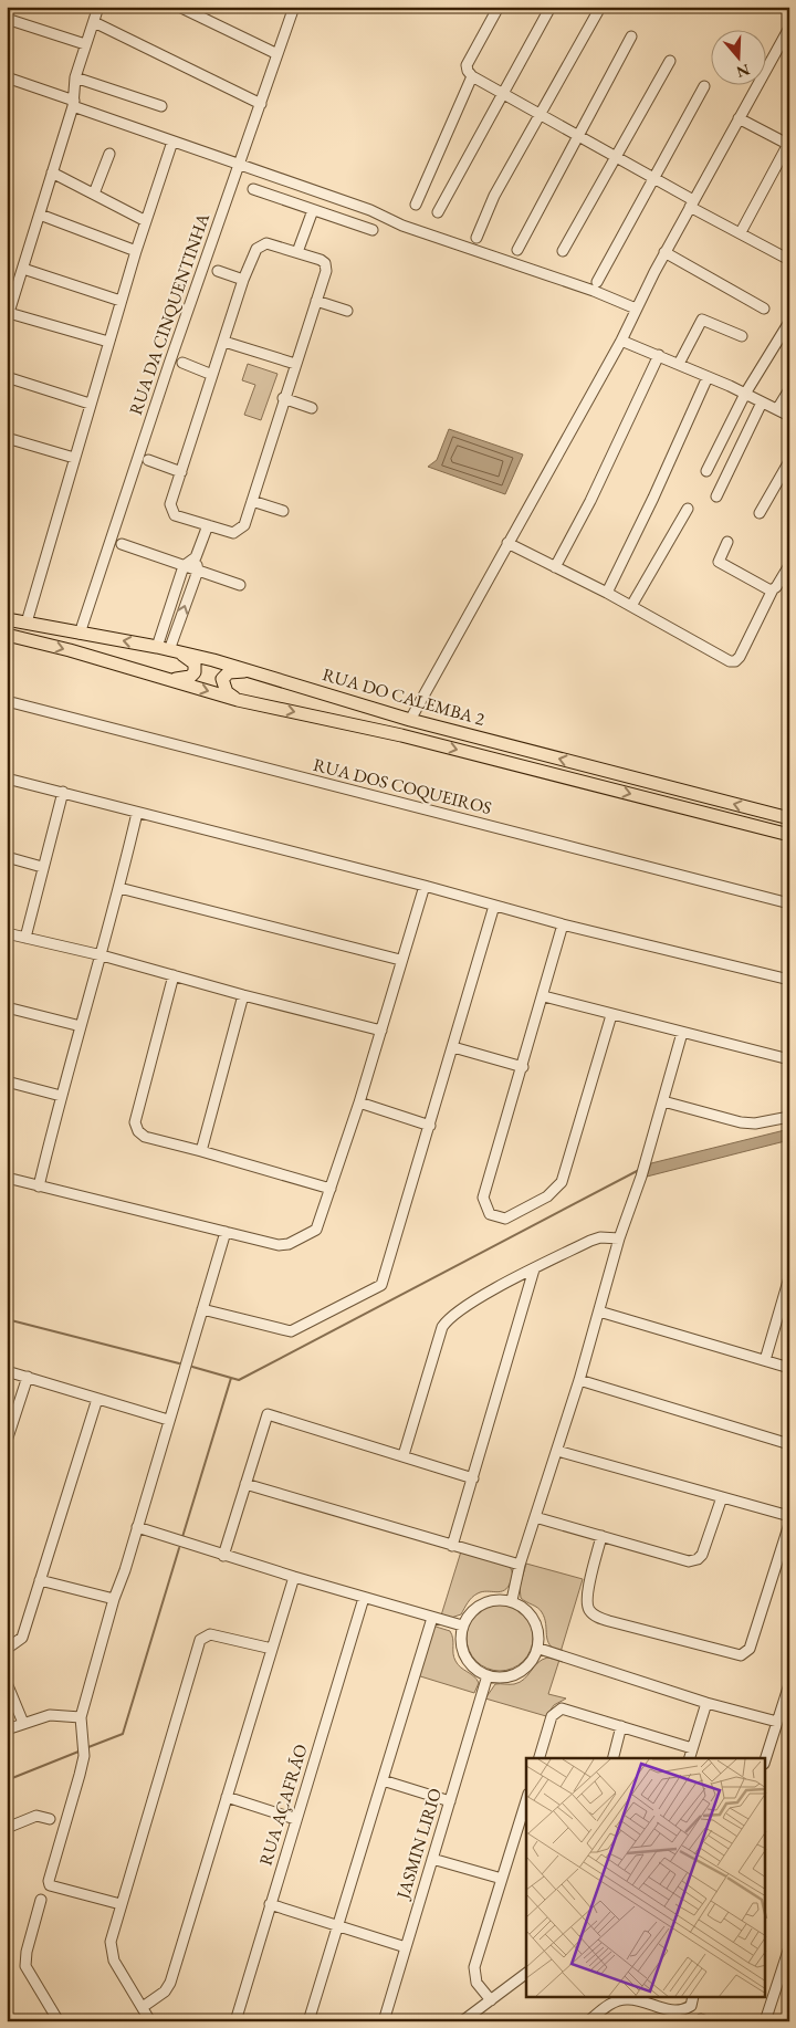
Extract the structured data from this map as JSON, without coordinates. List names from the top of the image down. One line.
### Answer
{"streets":{"main road":["RUA DO CALEMBA 2"],"street":["RUA DA CINQUENTINHA","RUA DOS COQUEIROS","RUA AÇAFRÃO","JASMIN LIRIO"]},"crossings":[["RUA DA CINQUENTINHA","RUA DO CALEMBA 2"]],"north":"bottom"}
